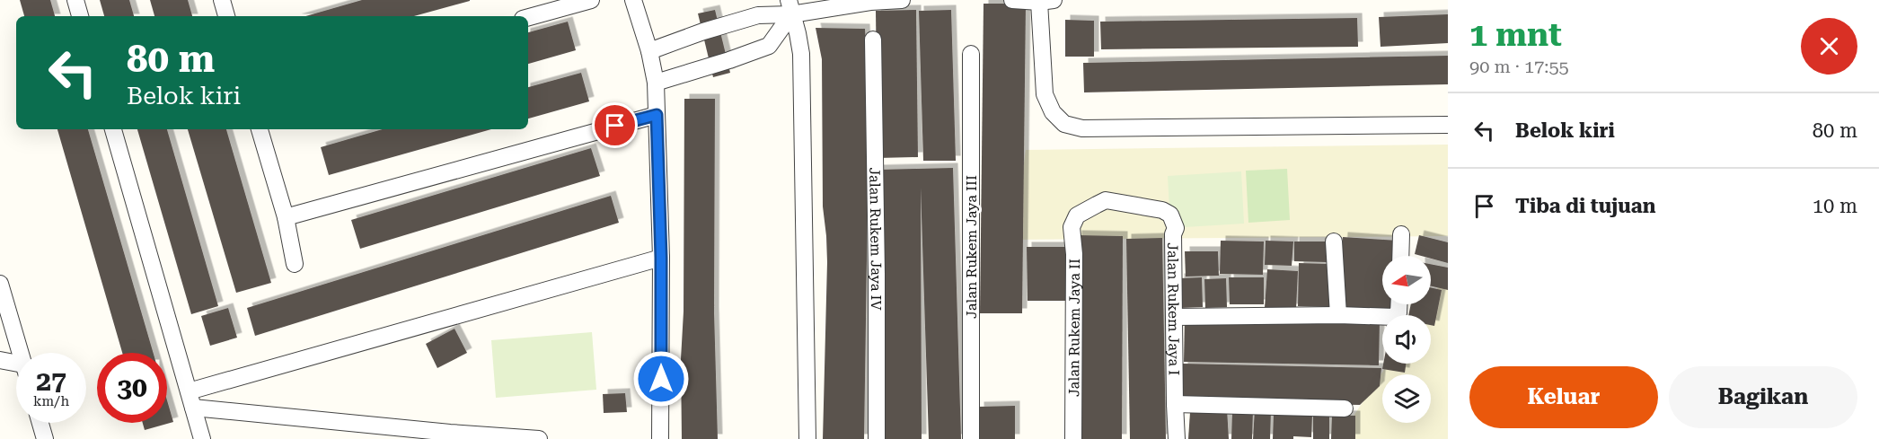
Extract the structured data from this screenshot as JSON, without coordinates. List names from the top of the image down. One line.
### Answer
{"streets":{"street":["Jalan Rukem Jaya IV","Jalan Rukem Jaya III","Jalan Rukem Jaya I","Jalan Rukem Jaya II"]},"crossings":[["Jalan Rukem Jaya I","Jalan Rukem Jaya II"]],"north":"left","page":{"heading":["1 mnt","90 m · 17:55"],"turn":["80 m","Belok kiri"],"list":[{"name":"Belok kiri","value":"80 m"},{"name":"Tiba di tujuan","value":"10 m"}],"speed":"27 km/h","limit":"30","buttons":["Keluar","Bagikan"]}}
